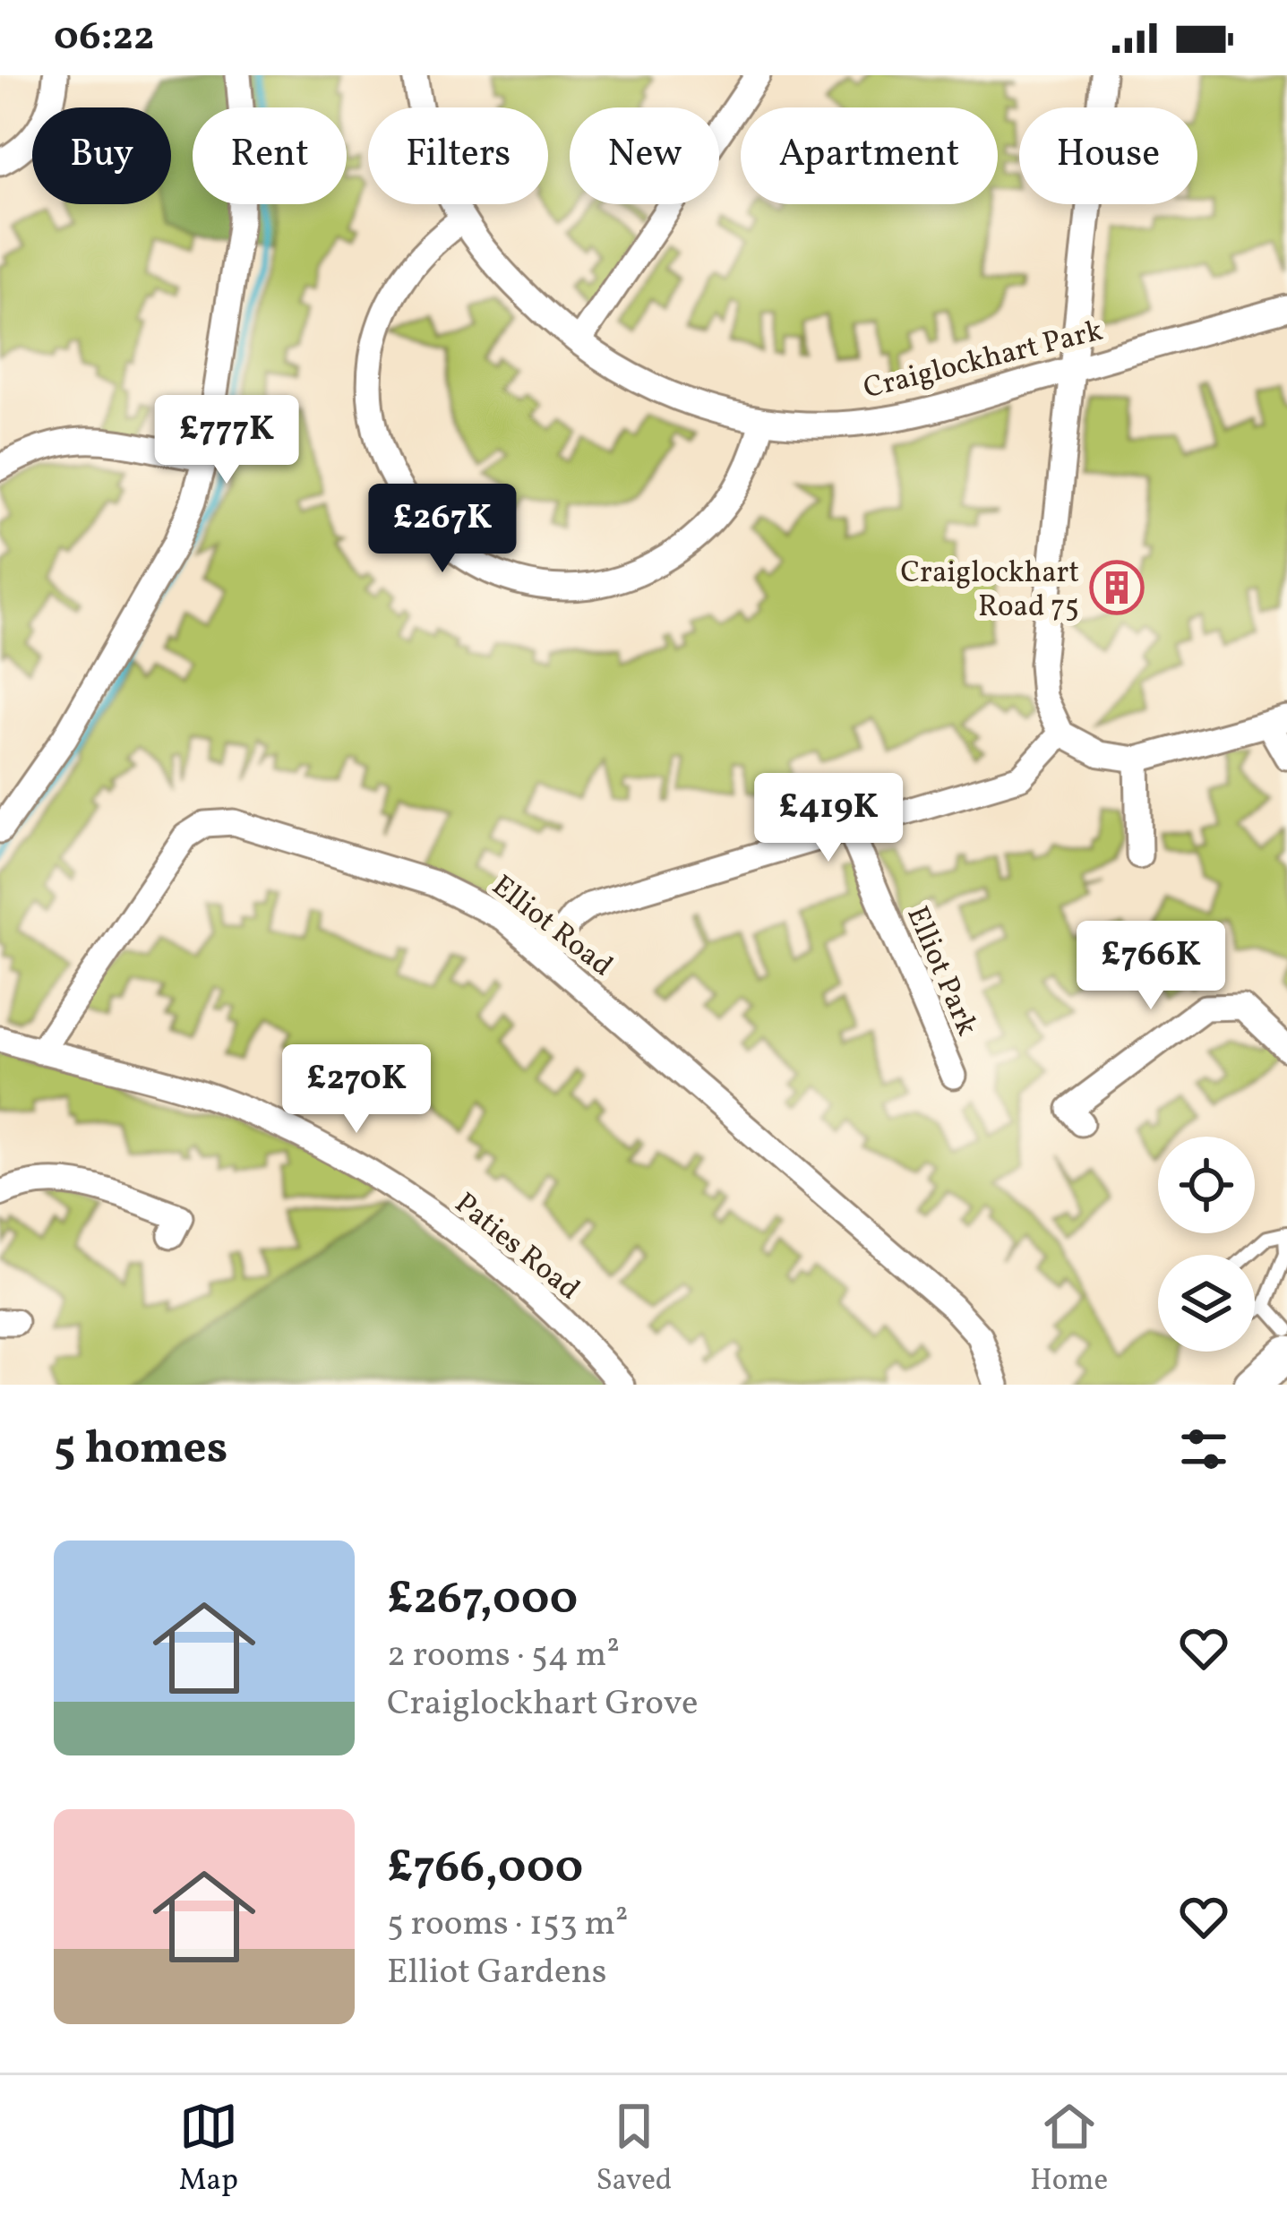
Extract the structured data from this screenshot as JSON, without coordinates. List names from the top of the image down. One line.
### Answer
{"streets":{"street":["Craiglockhart Park","Elliot Road","Elliot Park","Paties Road"]},"crossings":[["Elliot Road","Paties Road"]],"places":{"building":["Craiglockhart Road 75"]},"page":{"status":"06:22","chip":["Buy","Rent","Filters","New","Apartment","House"],"price":["£777K","£267K","£419K","£766K","£270K"],"heading":"5 homes","list":[{"name":"£267,000","note":"2 rooms · 54 m² · Craiglockhart Grove"},{"name":"£766,000","note":"5 rooms · 153 m² · Elliot Gardens"}],"tabs":["Map","Saved","Home"]}}
